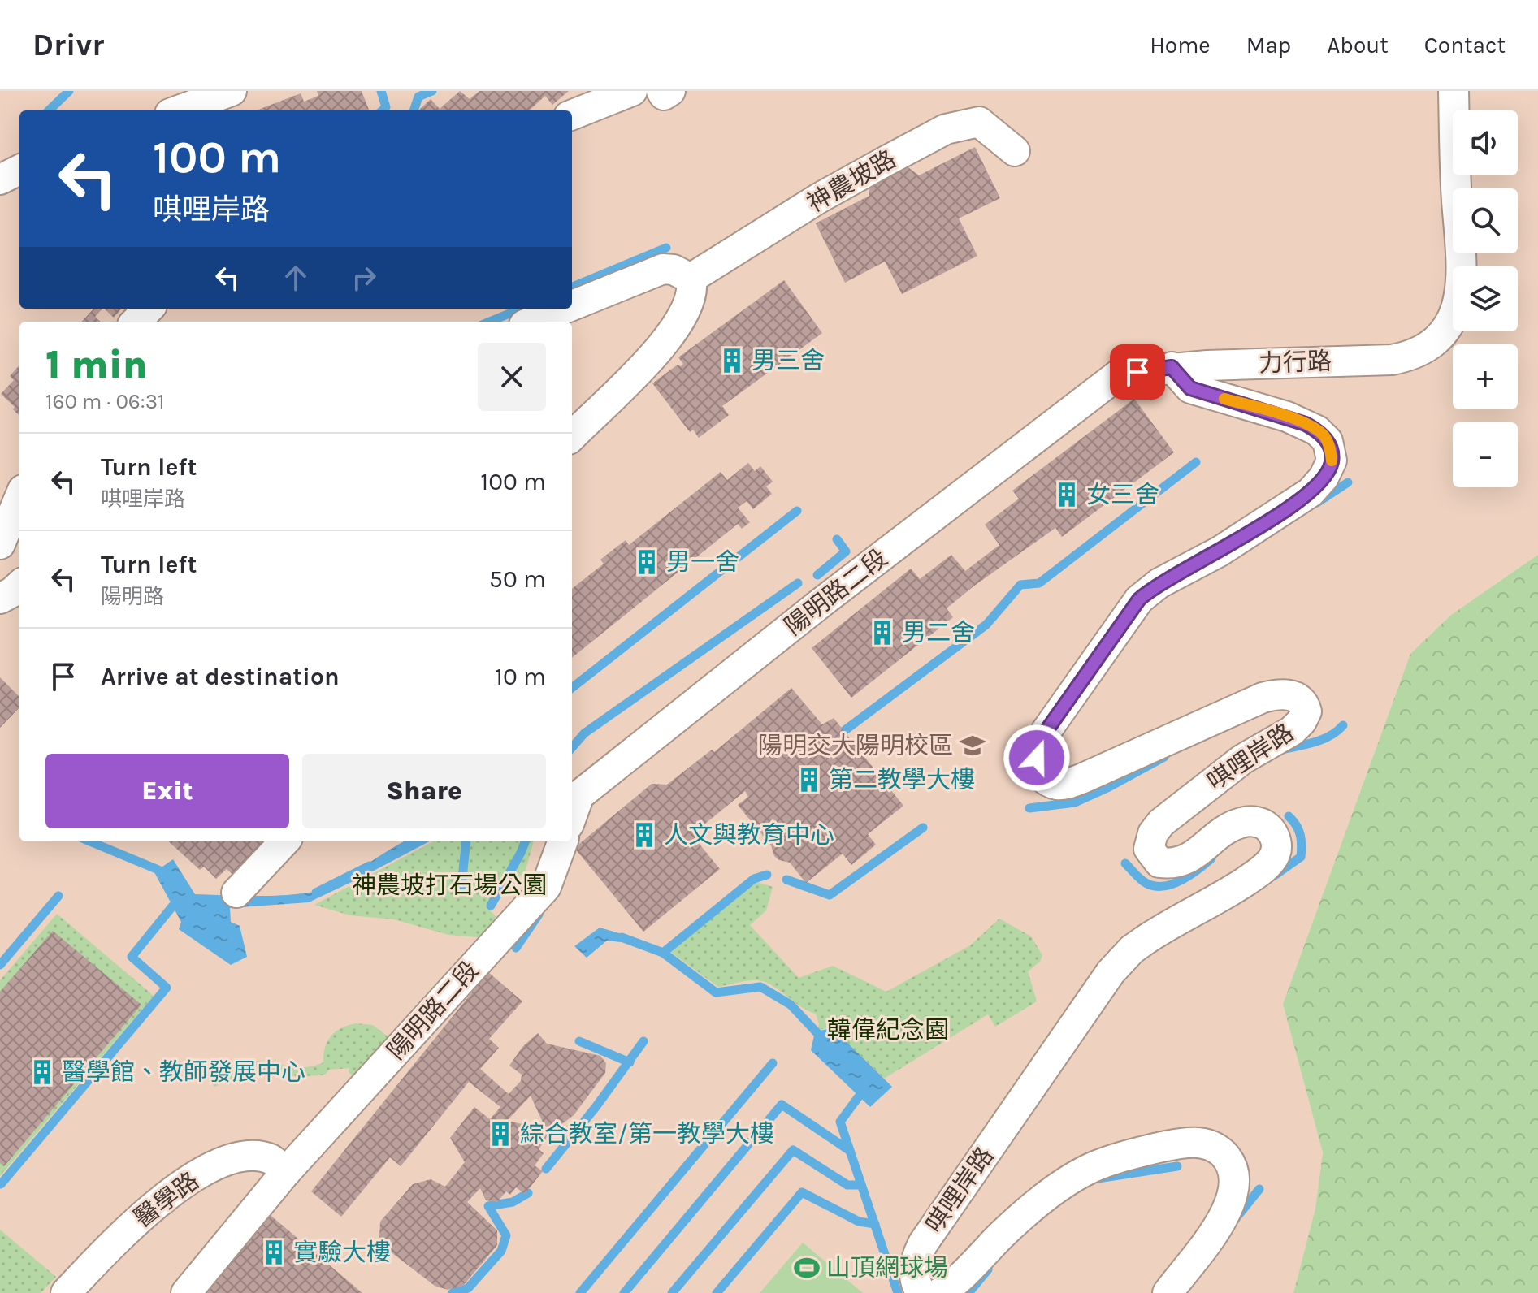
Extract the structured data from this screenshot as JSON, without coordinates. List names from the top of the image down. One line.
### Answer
{"streets":{"street":["神農坡路","力行路","陽明路二段","唭哩岸路","醫學路"]},"crossings":[["力行路","陽明路二段"],["力行路","唭哩岸路"],["陽明路二段","醫學路"]],"parks":["神農坡打石場公園","韓偉紀念園"],"places":{"building":["男三舍","女三舍","男一舍","男二舍","第二教學大樓","人文與教育中心","醫學館、教師發展中心","綜合教室/第一教學大樓","實驗大樓"],"school or university":["陽明交大陽明校區"],"sports":["山頂網球場"]},"page":{"header":"Drivr","nav":["Home","Map","About","Contact"],"map_buttons":["+","−"],"turn":["100 m","唭哩岸路"],"heading":["1 min","160 m · 06:31"],"list":[{"name":"Turn left","note":"唭哩岸路","value":"100 m"},{"name":"Turn left","note":"陽明路","value":"50 m"},{"name":"Arrive at destination","value":"10 m"}],"buttons":["Exit","Share"]}}
